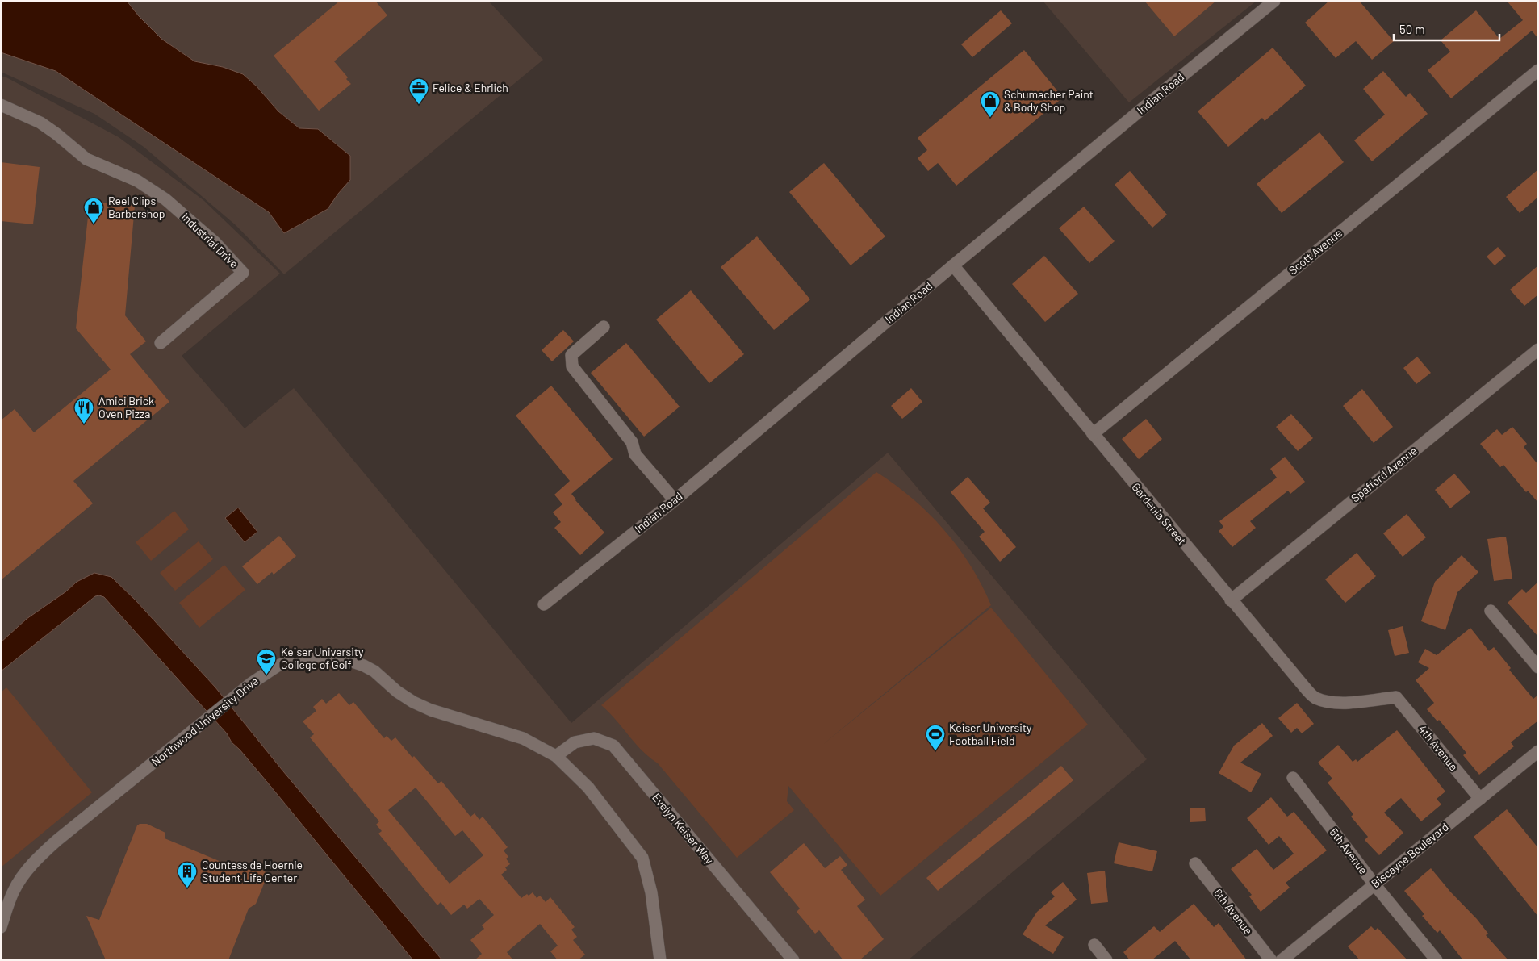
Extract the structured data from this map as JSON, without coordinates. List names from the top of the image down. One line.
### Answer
{"streets":{"street":["Indian Road","Industrial Drive","Scott Avenue","Spafford Avenue","Gardenia Street","Northwood University Drive","4th Avenue","Evelyn Keiser Way","5th Avenue","Biscayne Boulevard","6th Avenue"]},"crossings":[["Indian Road","Gardenia Street"],["Scott Avenue","Gardenia Street"],["Spafford Avenue","Gardenia Street"],["Gardenia Street","4th Avenue"],["Northwood University Drive","Evelyn Keiser Way"],["4th Avenue","Biscayne Boulevard"],["5th Avenue","Biscayne Boulevard"]],"places":{"office":["Felice & Ehrlich"],"shop":["Schumacher Paint & Body Shop","Reel Clips Barbershop"],"restaurant":["Amici Brick Oven Pizza"],"school or university":["Keiser University College of Golf"],"sports":["Keiser University Football Field"],"building":["Countess de Hoernle Student Life Center"]},"scale_bar":"50 m"}
